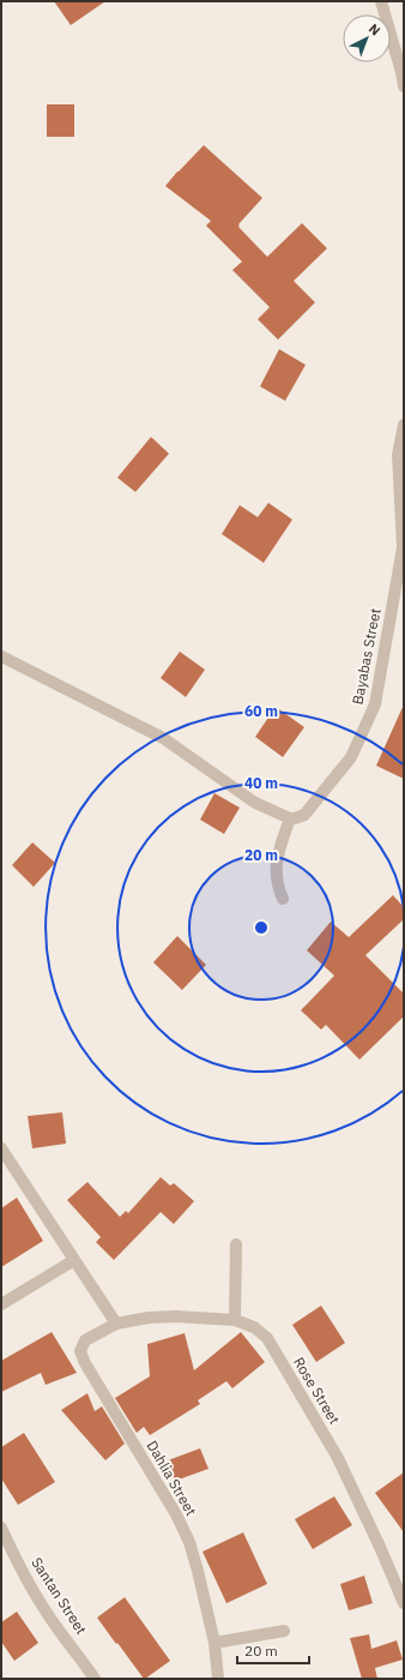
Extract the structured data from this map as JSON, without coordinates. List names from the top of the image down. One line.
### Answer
{"streets":{"street":["Bayabas Street","Rose Street","Dahlia Street","Santan Street"]},"crossings":[["Rose Street","Dahlia Street"]],"scale_bar":"20 m","north":"top right","rings":["60 m","40 m","20 m"]}
